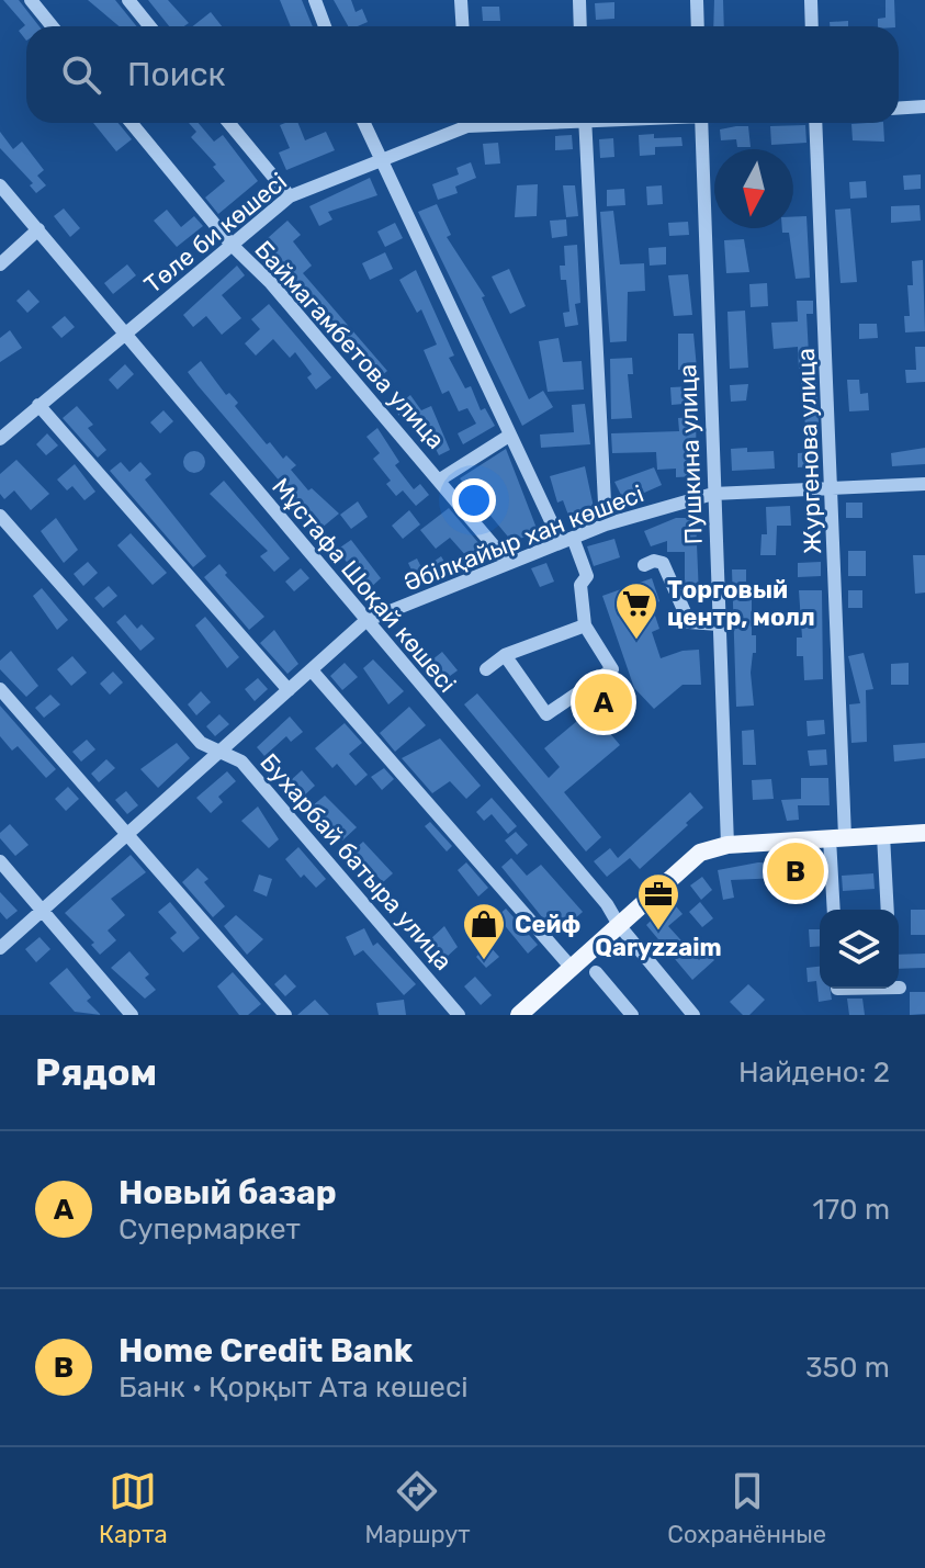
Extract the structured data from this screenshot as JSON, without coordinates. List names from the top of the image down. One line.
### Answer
{"streets":{"street":["Төле би көшесі","Баймагамбетова улица","Жургенова улица","Пушкина улица","Әбілқайыр хан көшесі","Мұстафа Шоқай көшесі","Бухарбай батыра улица"]},"crossings":[["Төле би көшесі","Баймагамбетова улица"],["Төле би көшесі","Мұстафа Шоқай көшесі"],["Баймагамбетова улица","Әбілқайыр хан көшесі"],["Жургенова улица","Әбілқайыр хан көшесі"],["Пушкина улица","Әбілқайыр хан көшесі"],["Әбілқайыр хан көшесі","Мұстафа Шоқай көшесі"],["Әбілқайыр хан көшесі","Бухарбай батыра улица"]],"places":{"supermarket":["Торговый центр, молл"],"office":["Qaryzzaim"],"shop":["Сейф"]},"north":"bottom","page":{"search":"Поиск","pins":["A","B"],"heading":["Рядом","Найдено: 2"],"list":[{"mark":"A","name":"Новый базар","note":"Супермаркет","value":"170 m"},{"mark":"B","name":"Home Credit Bank","note":"Банк · Қорқыт Ата көшесі","value":"350 m"}],"nav":["Карта","Маршрут","Сохранённые"]}}
